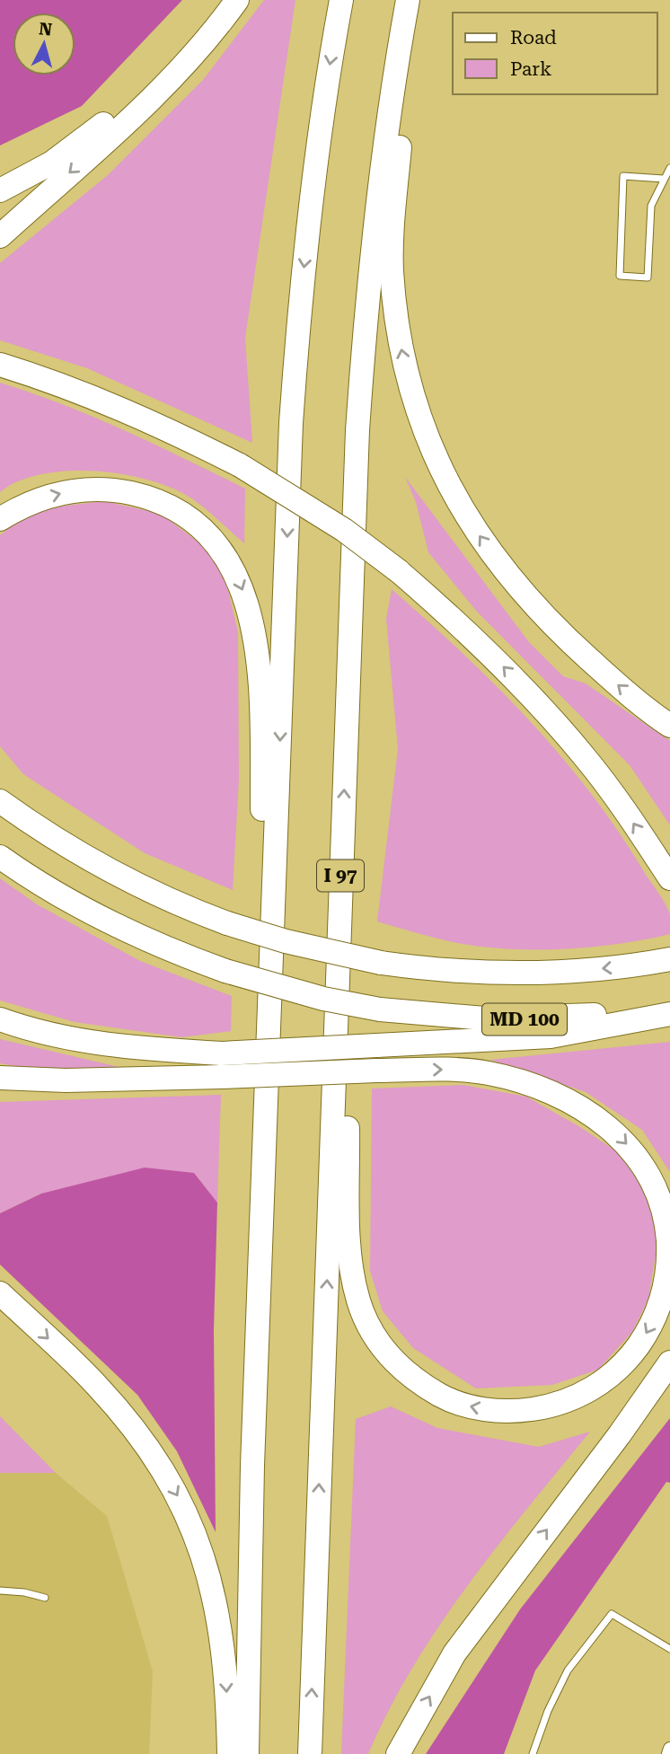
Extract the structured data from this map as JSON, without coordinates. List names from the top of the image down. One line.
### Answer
{"streets":{"highway":["I 97","MD 100"]},"legend":["Road","Park"],"north":"top"}
